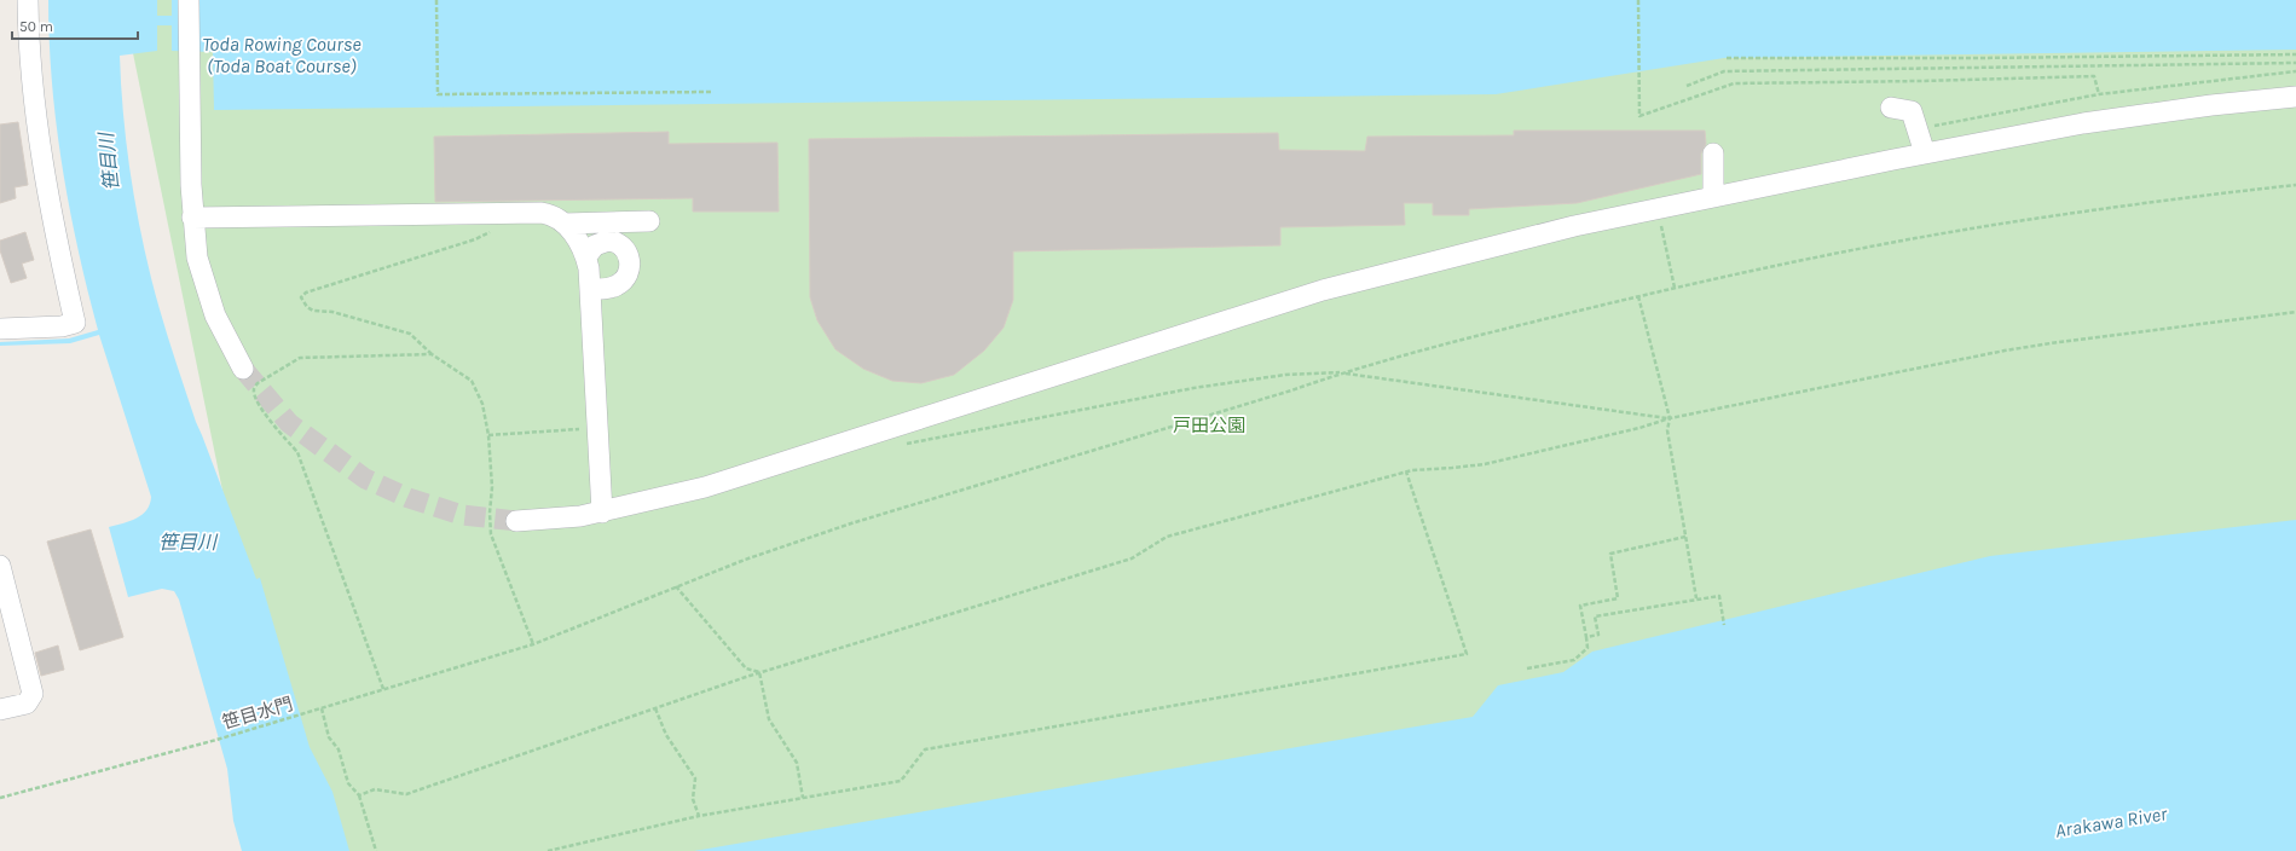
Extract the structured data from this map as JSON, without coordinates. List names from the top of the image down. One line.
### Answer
{"streets":{"path":["笹目水門"]},"water":["Toda Rowing Course (Toda Boat Course)","笹目川","Arakawa River"],"parks":["戸田公園"],"scale_bar":"50 m"}
